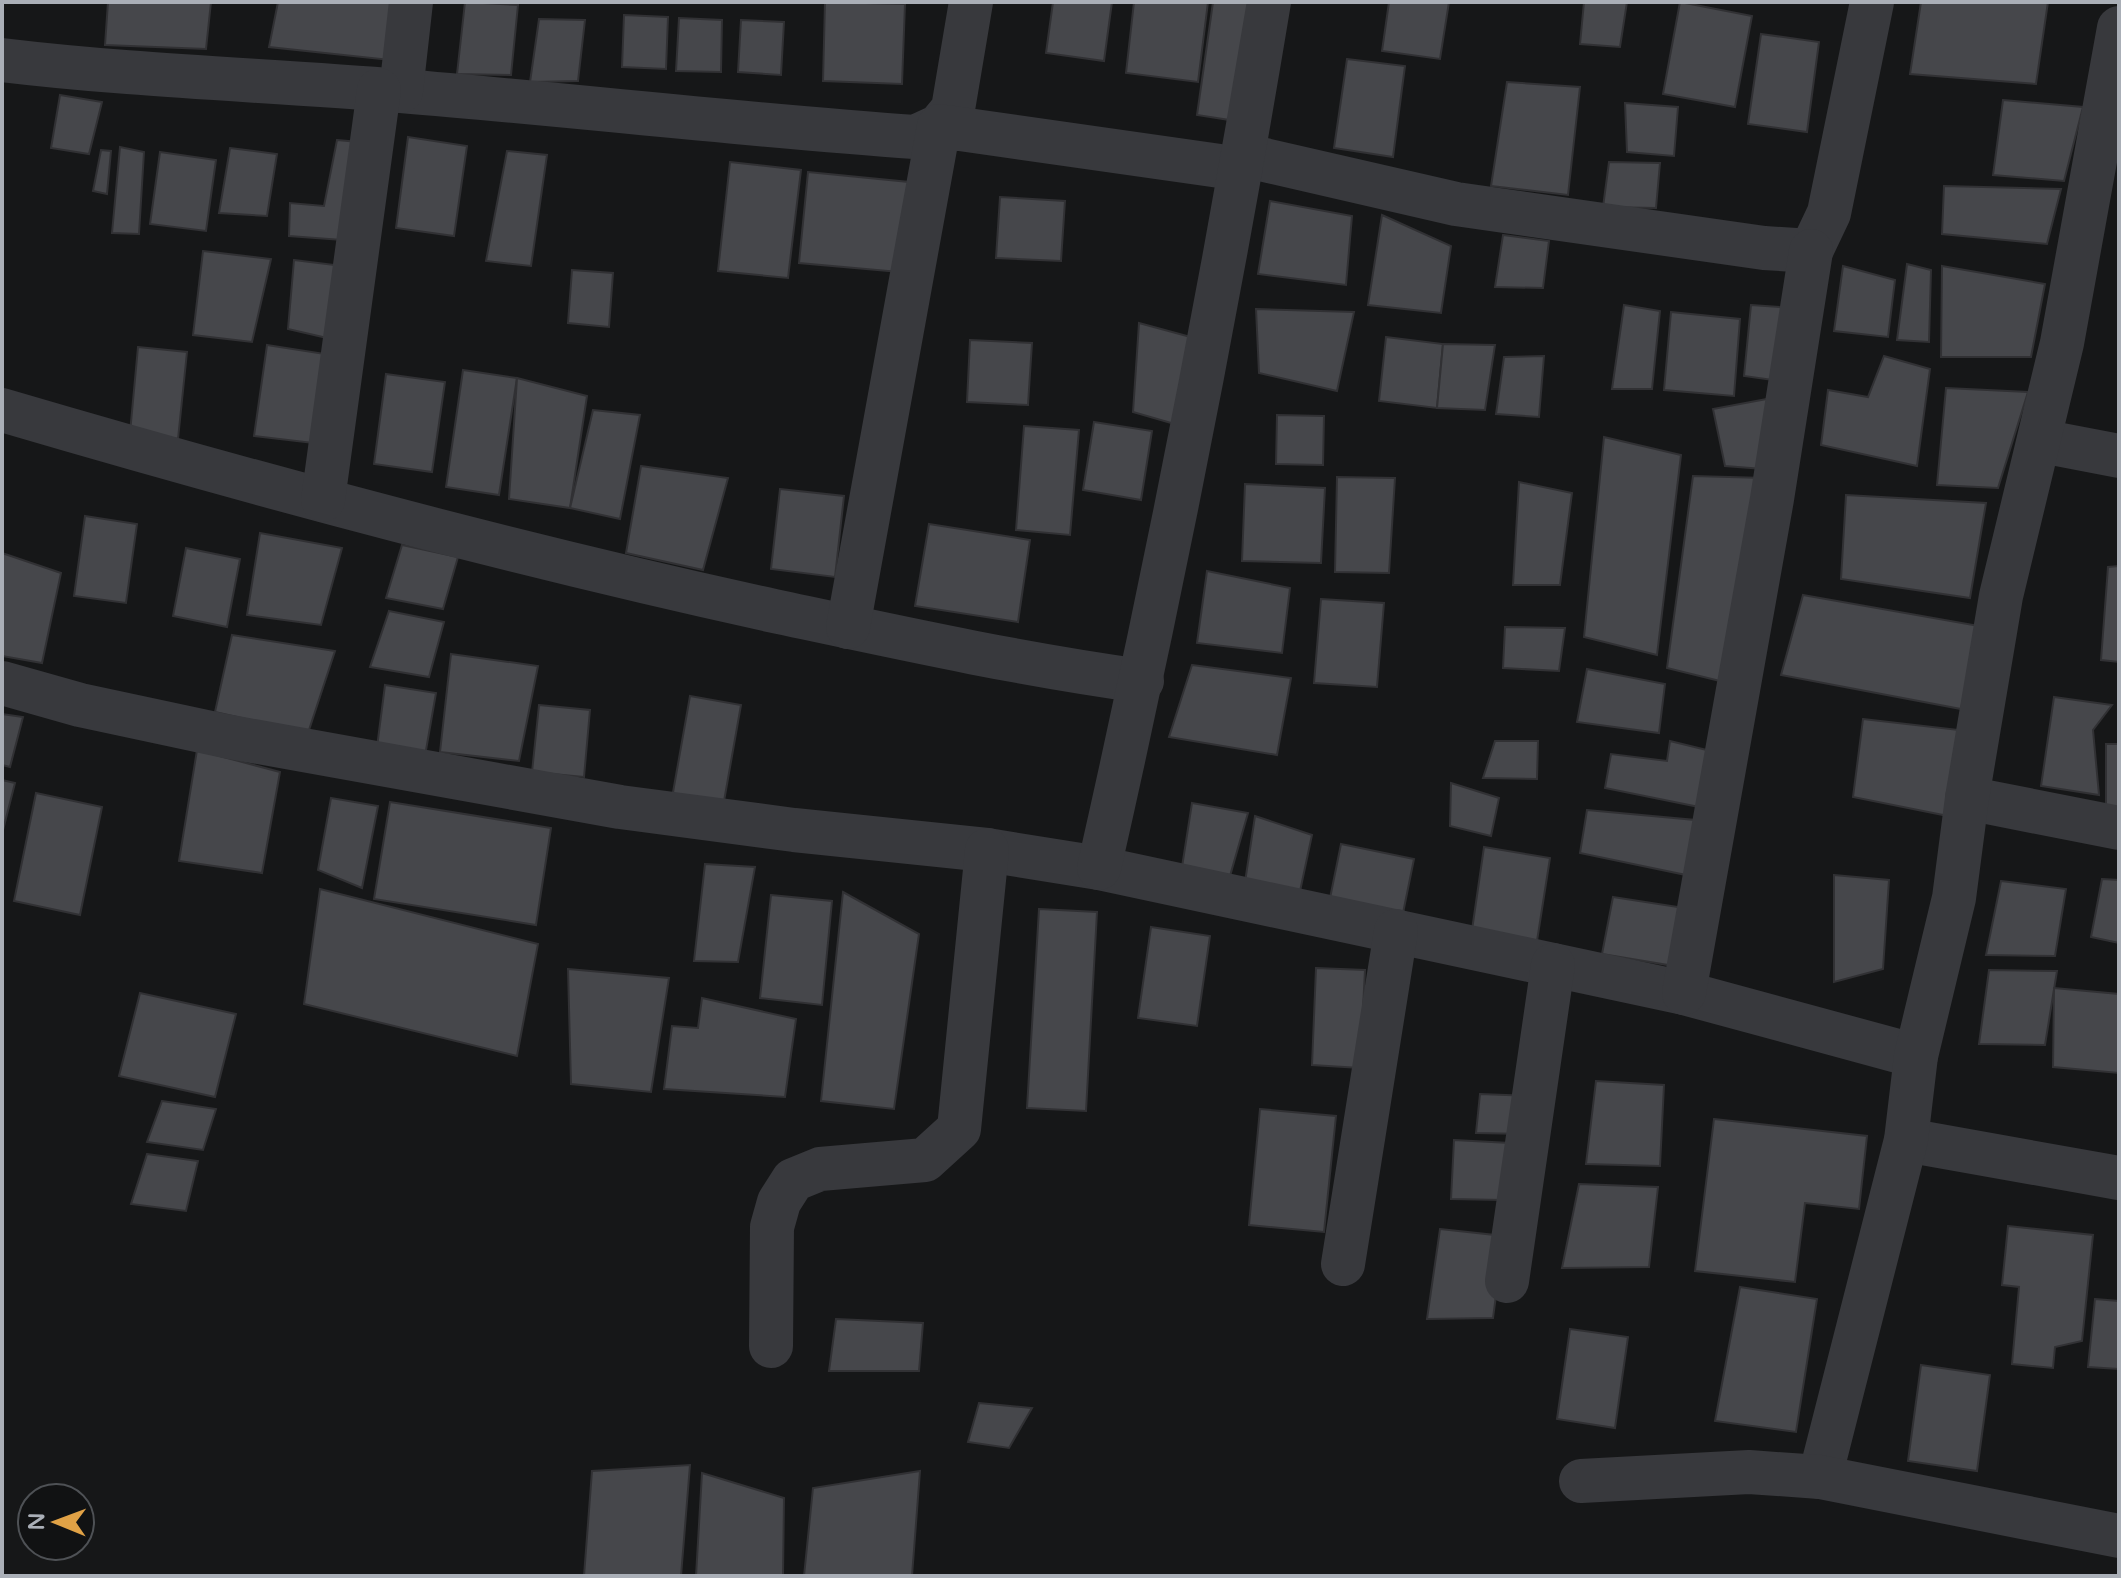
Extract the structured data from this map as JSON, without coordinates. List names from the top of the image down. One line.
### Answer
{"north":"left"}
